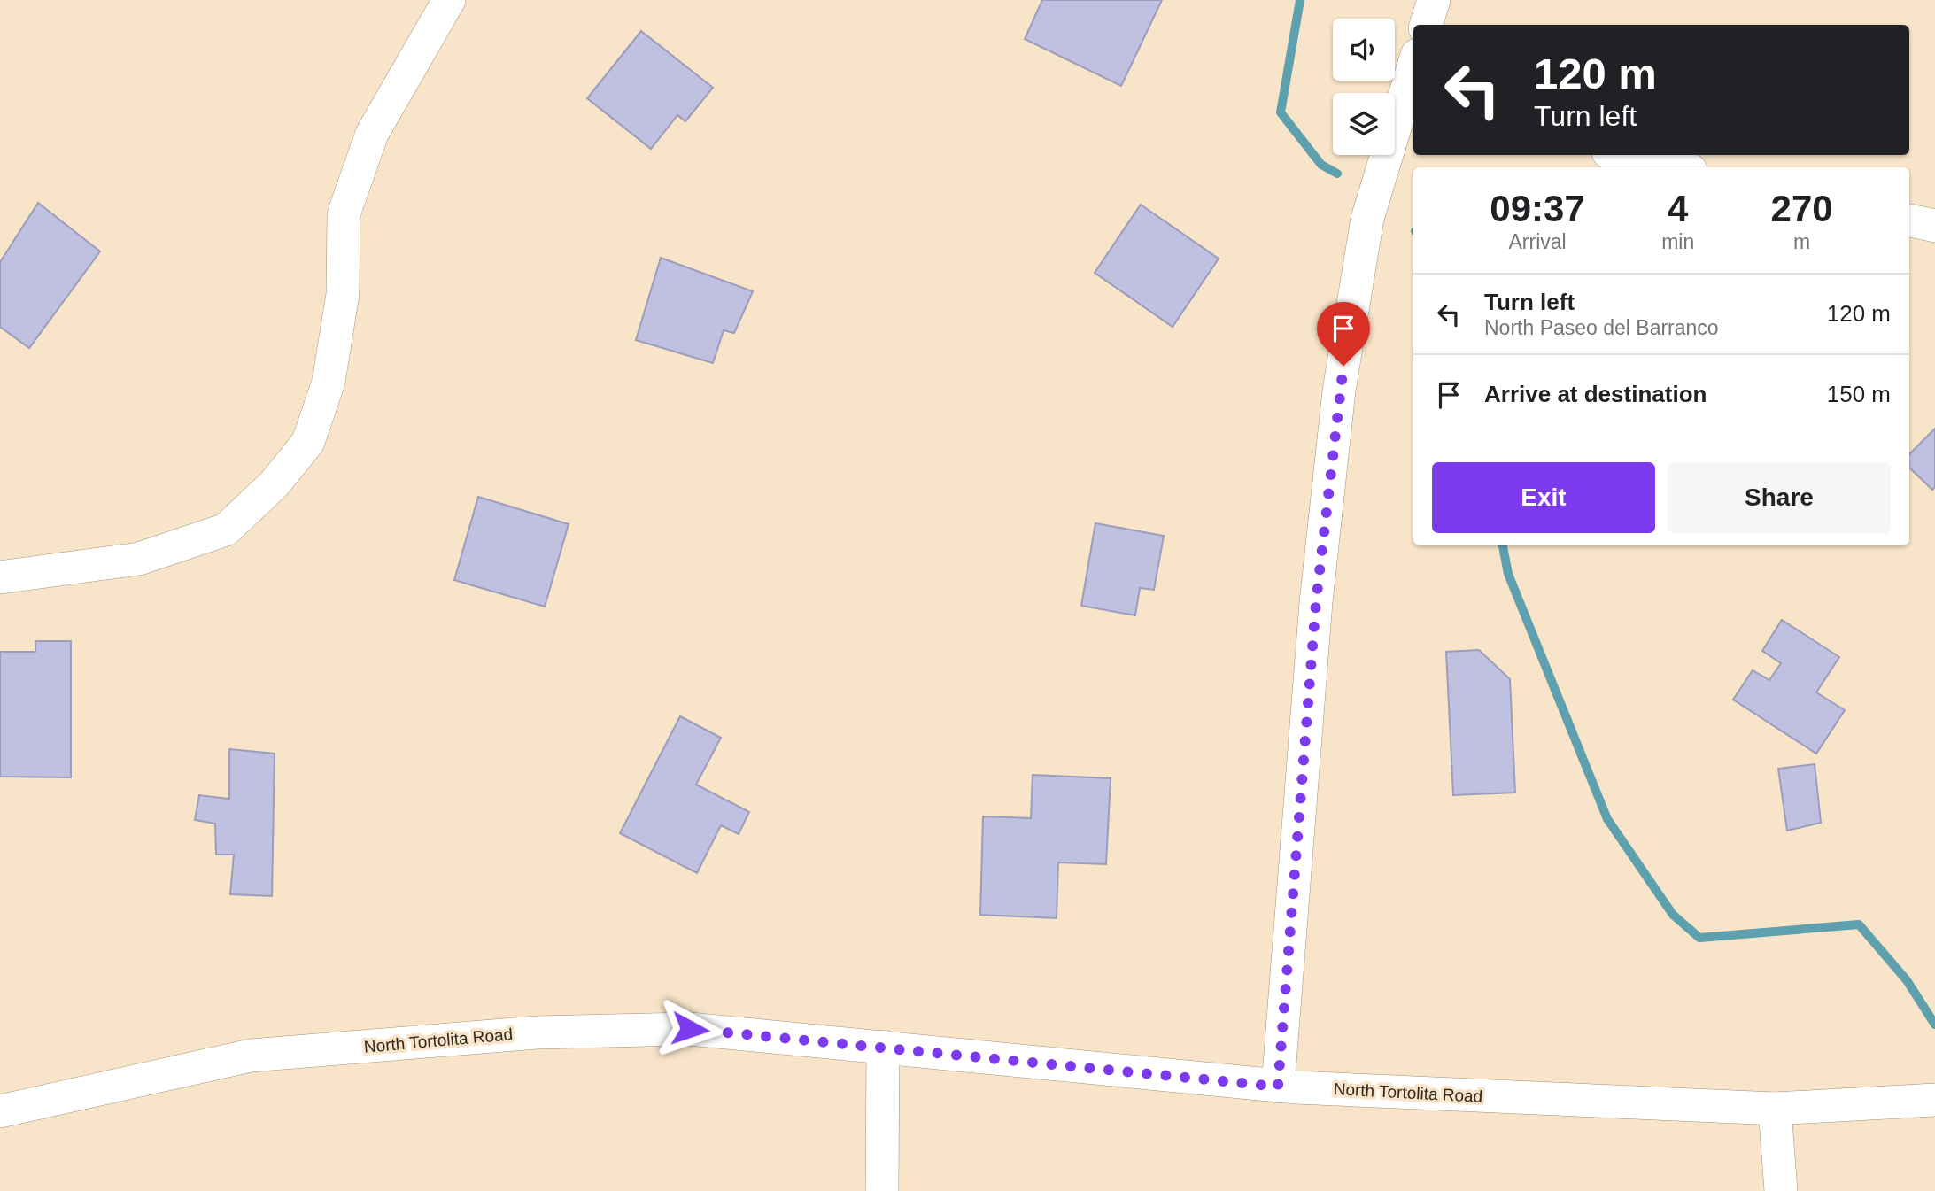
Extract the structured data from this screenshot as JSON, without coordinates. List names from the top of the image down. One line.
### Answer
{"streets":{"street":["North Tortolita Road"]},"page":{"turn":["120 m","Turn left"],"eta":["09:37","Arrival","4","min","270","m"],"list":[{"name":"Turn left","note":"North Paseo del Barranco","value":"120 m"},{"name":"Arrive at destination","value":"150 m"}],"buttons":["Exit","Share"]}}
